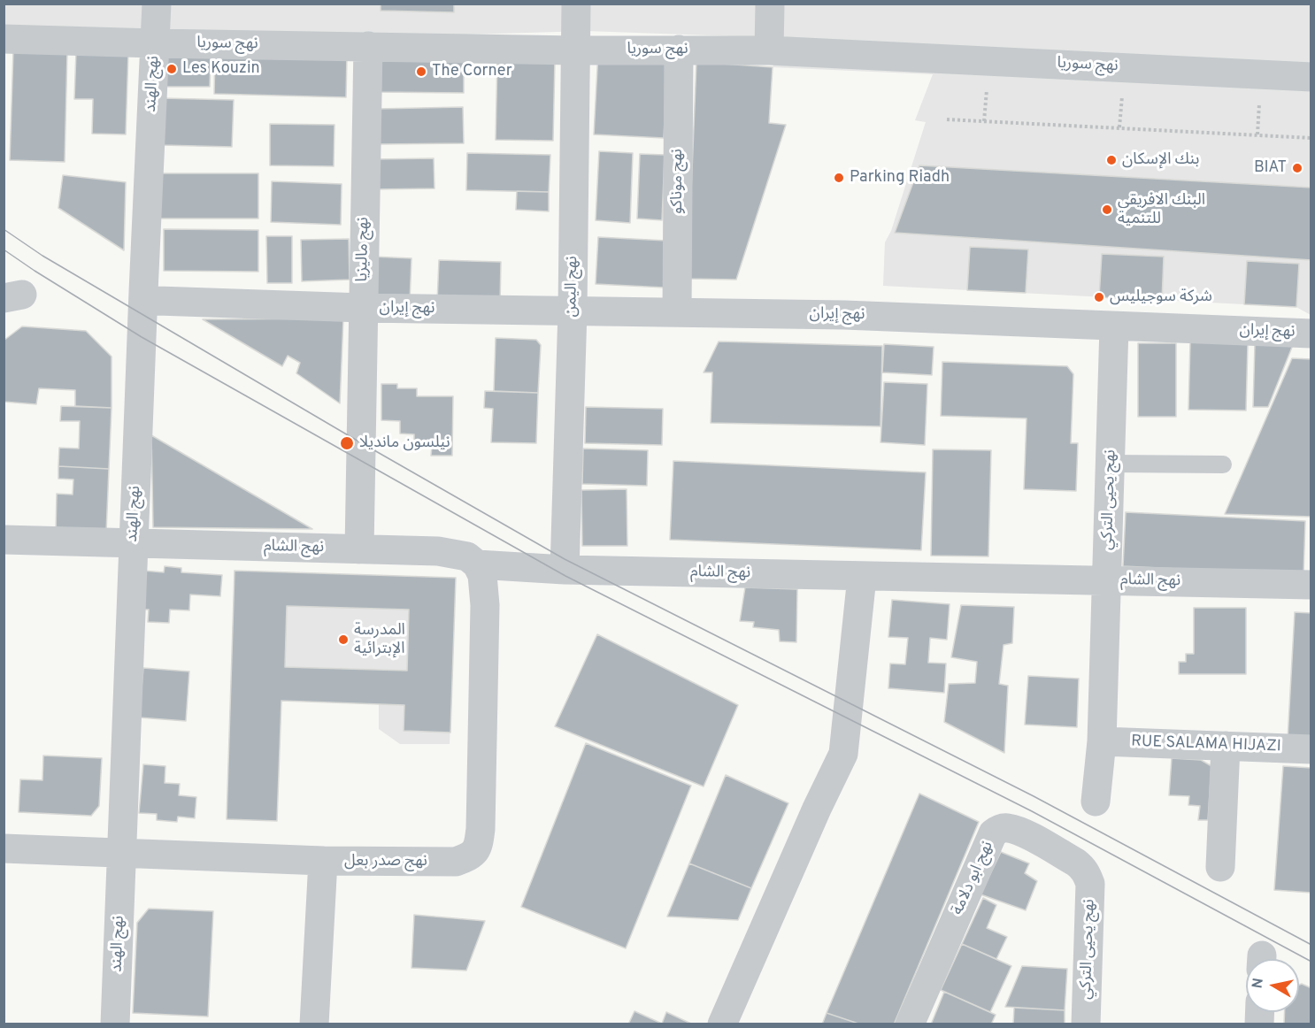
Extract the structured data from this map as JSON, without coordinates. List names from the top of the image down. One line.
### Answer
{"streets":{"street":["نهج سوريا","نهج الهند","نهج موناكو","نهج ماليزيا","نهج اليمن","نهج إيران","نهج يحيى التركي","نهج الشام","RUE SALAMA HIJAZI","نهج صدر بعل","نهج ابو دلامة"]},"crossings":[["نهج سوريا","نهج الهند"],["نهج سوريا","نهج موناكو"],["نهج سوريا","نهج ماليزيا"],["نهج سوريا","نهج اليمن"],["نهج الهند","نهج الشام"],["نهج الهند","نهج صدر بعل"],["نهج موناكو","نهج إيران"],["نهج ماليزيا","نهج إيران"],["نهج ماليزيا","نهج الشام"],["نهج اليمن","نهج إيران"],["نهج اليمن","نهج الشام"],["نهج إيران","نهج يحيى التركي"],["نهج يحيى التركي","نهج الشام"],["نهج يحيى التركي","RUE SALAMA HIJAZI"],["نهج يحيى التركي","نهج ابو دلامة"],["نهج الشام","نهج صدر بعل"]],"places":["Les Kouzin","The Corner","بنك الإسكان","BIAT","Parking Riadh","البنك الافريقي للتنمية","شركة سوجيليس","نيلسون مانديلا","المدرسة الإبترائية"],"north":"left"}
